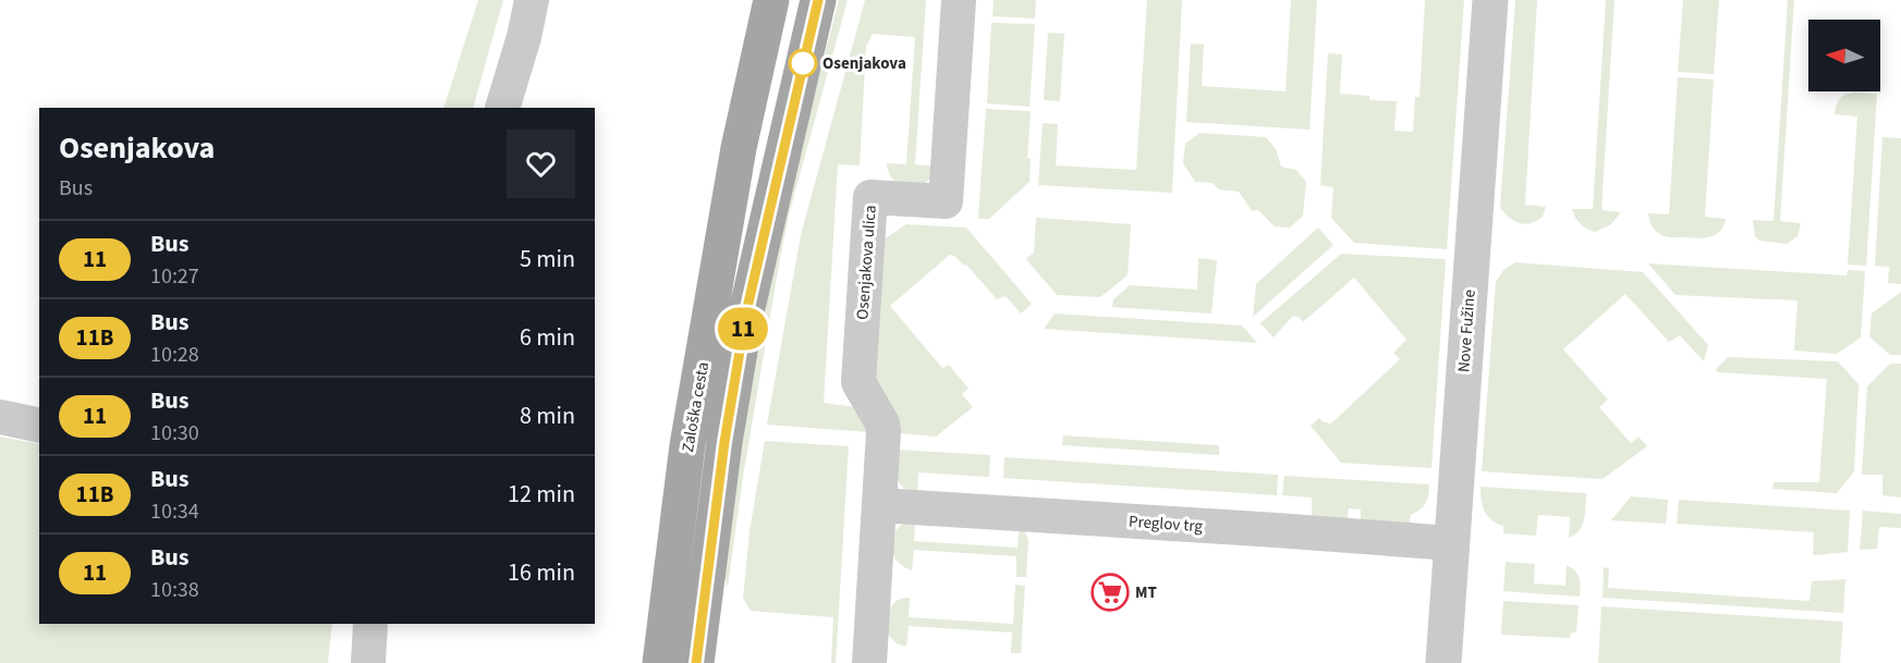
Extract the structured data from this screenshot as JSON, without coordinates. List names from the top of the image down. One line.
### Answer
{"streets":{"main road":["Zaloška cesta"],"street":["Osenjakova ulica","Nove Fužine","Preglov trg"]},"crossings":[["Osenjakova ulica","Preglov trg"],["Nove Fužine","Preglov trg"]],"places":{"other":["Osenjakova"],"supermarket":["MT"]},"lines":["bus line 11"],"north":"left","page":{"on_map":"11","heading":["Osenjakova","Bus"],"list":[{"mark":"11","name":"Bus","note":"10:27","value":"5 min"},{"mark":"11B","name":"Bus","note":"10:28","value":"6 min"},{"mark":"11","name":"Bus","note":"10:30","value":"8 min"},{"mark":"11B","name":"Bus","note":"10:34","value":"12 min"},{"mark":"11","name":"Bus","note":"10:38","value":"16 min"}]}}
